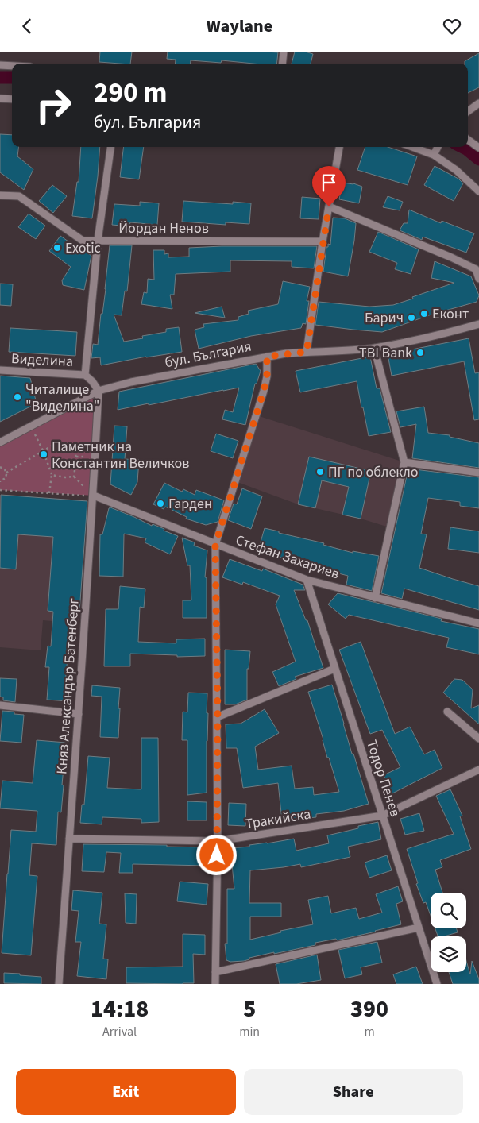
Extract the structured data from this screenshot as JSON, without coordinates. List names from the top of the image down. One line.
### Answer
{"streets":{"street":["Йордан Ненов","бул. България","Виделина","Стефан Захариев","Княз Александър Батенберг","Тодор Пенев","Тракийска"]},"crossings":[["бул. България","Виделина"],["бул. България","Княз Александър Батенберг"],["Виделина","Княз Александър Батенберг"],["Стефан Захариев","Княз Александър Батенберг"],["Стефан Захариев","Тодор Пенев"],["Княз Александър Батенберг","Тракийска"],["Тодор Пенев","Тракийска"]],"places":["Exotic","Еконт","Барич","TBI Bank","Читалище \"Виделина\"","Паметник на Константин Величков","ПГ по облекло","Гарден"],"page":{"header":"Waylane","turn":["290 m","бул. България"],"eta":["14:18","Arrival","5","min","390","m"],"buttons":["Exit","Share"]}}
